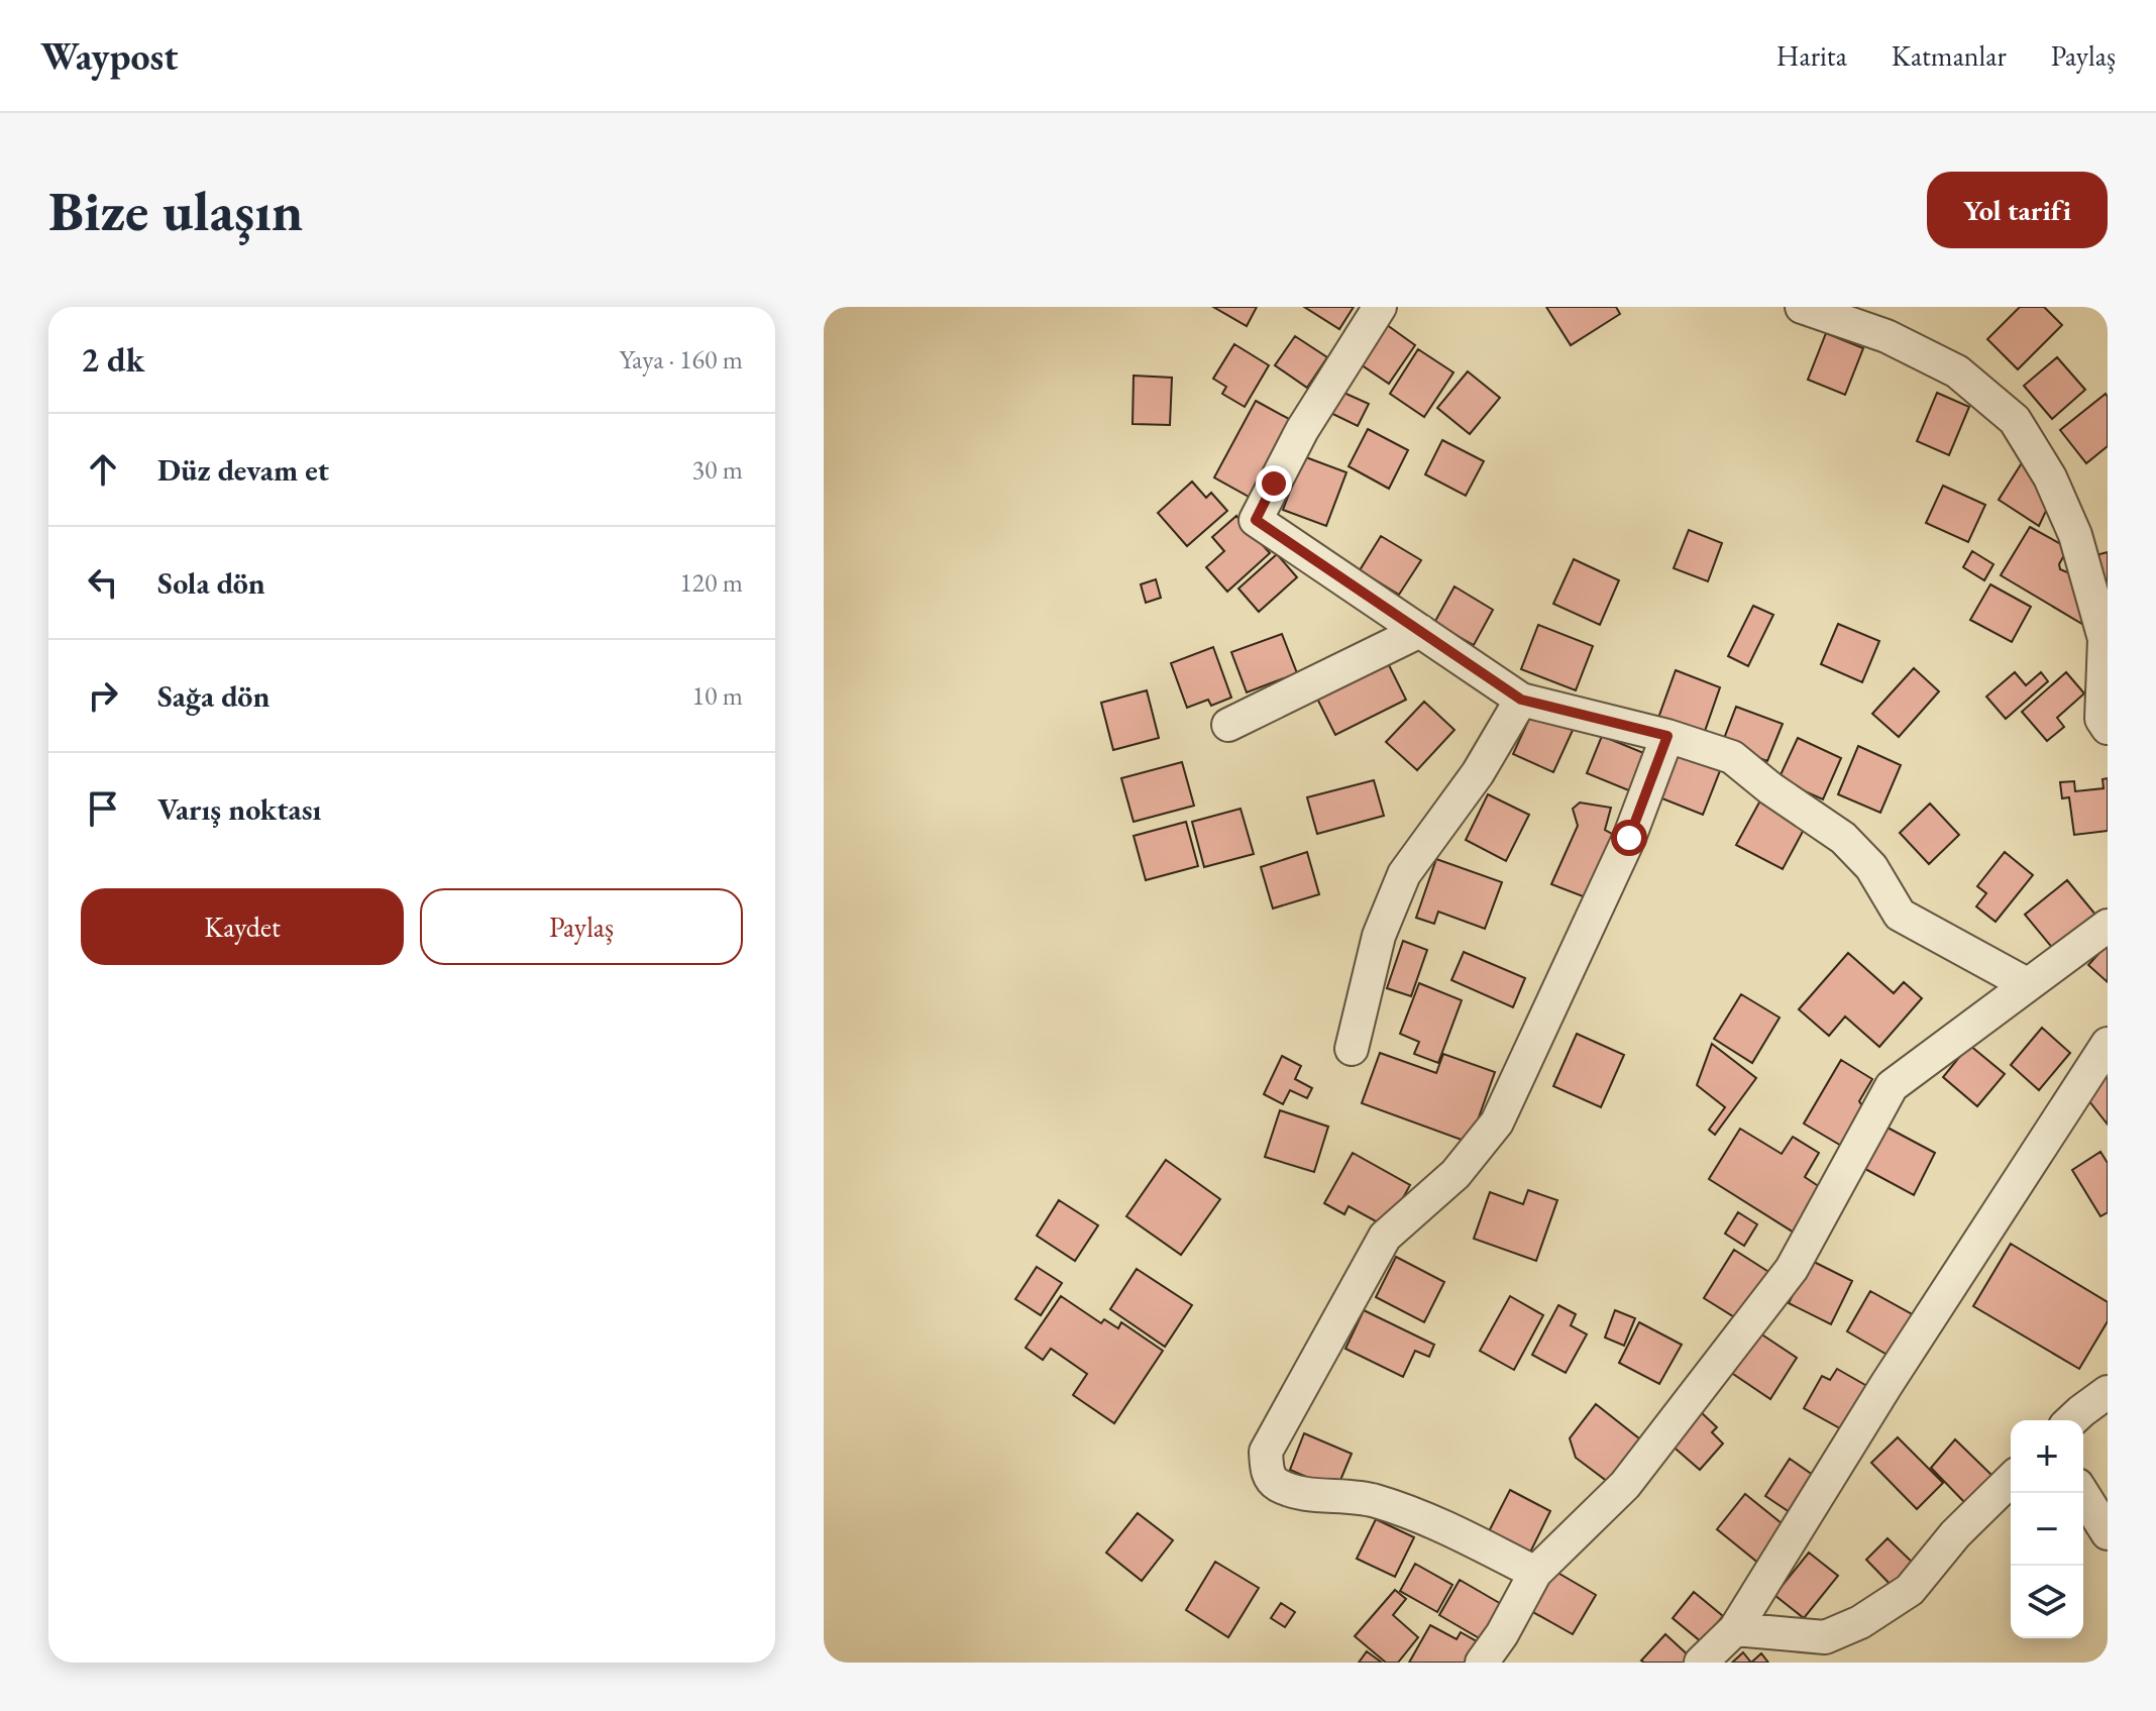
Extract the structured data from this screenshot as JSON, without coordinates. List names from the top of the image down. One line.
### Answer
{"page":{"header":"Waypost","nav":["Harita","Katmanlar","Paylaş"],"buttons":["Yol tarifi",["Kaydet","Paylaş"]],"title":"Bize ulaşın","heading":["2 dk","Yaya · 160 m"],"list":[["Düz devam et","30 m"],["Sola dön","120 m"],["Sağa dön","10 m"],"Varış noktası"],"map_buttons":["+","−"]}}
